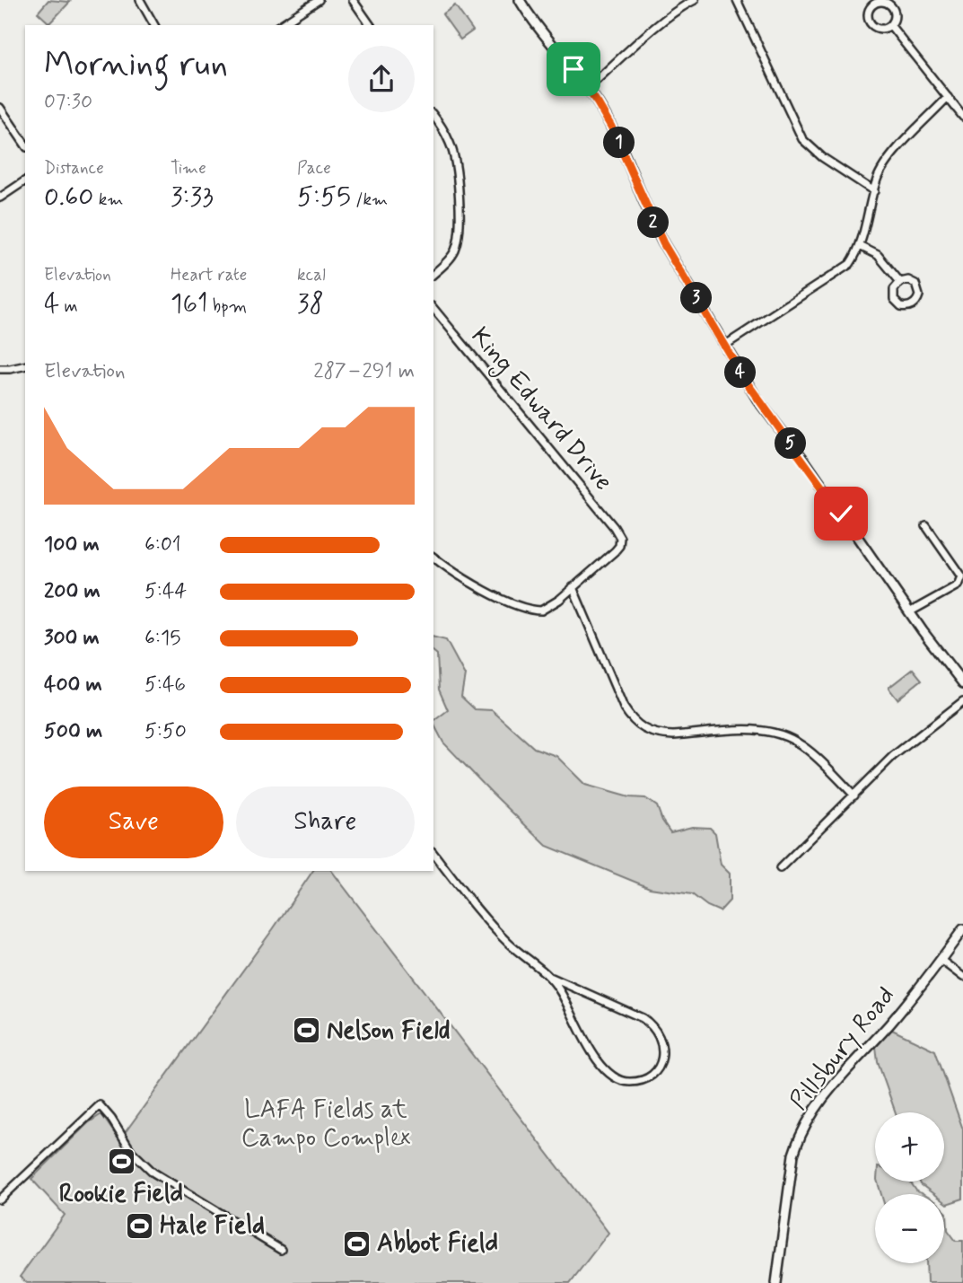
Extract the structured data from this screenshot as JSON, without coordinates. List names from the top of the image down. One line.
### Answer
{"streets":{"street":["King Edward Drive","Pillsbury Road"]},"parks":["LAFA Fields at Campo Complex"],"places":{"sports":["Nelson Field","Rookie Field","Hale Field","Abbot Field"]},"page":{"heading":["Morning run","07:30"],"pins":["1","2","3","4","5"],"stats":[["Distance","0.60 km"],["Time","3:33"],["Pace","5:55 /km"],["Elevation","4 m"],["Heart rate","161 bpm"],["kcal","38"]],"chart":["Elevation","287–291 m"],"list":[{"name":"100 m","note":"6:01"},{"name":"200 m","note":"5:44"},{"name":"300 m","note":"6:15"},{"name":"400 m","note":"5:46"},{"name":"500 m","note":"5:50"}],"buttons":["Save","Share"],"map_buttons":["+","−"]}}
